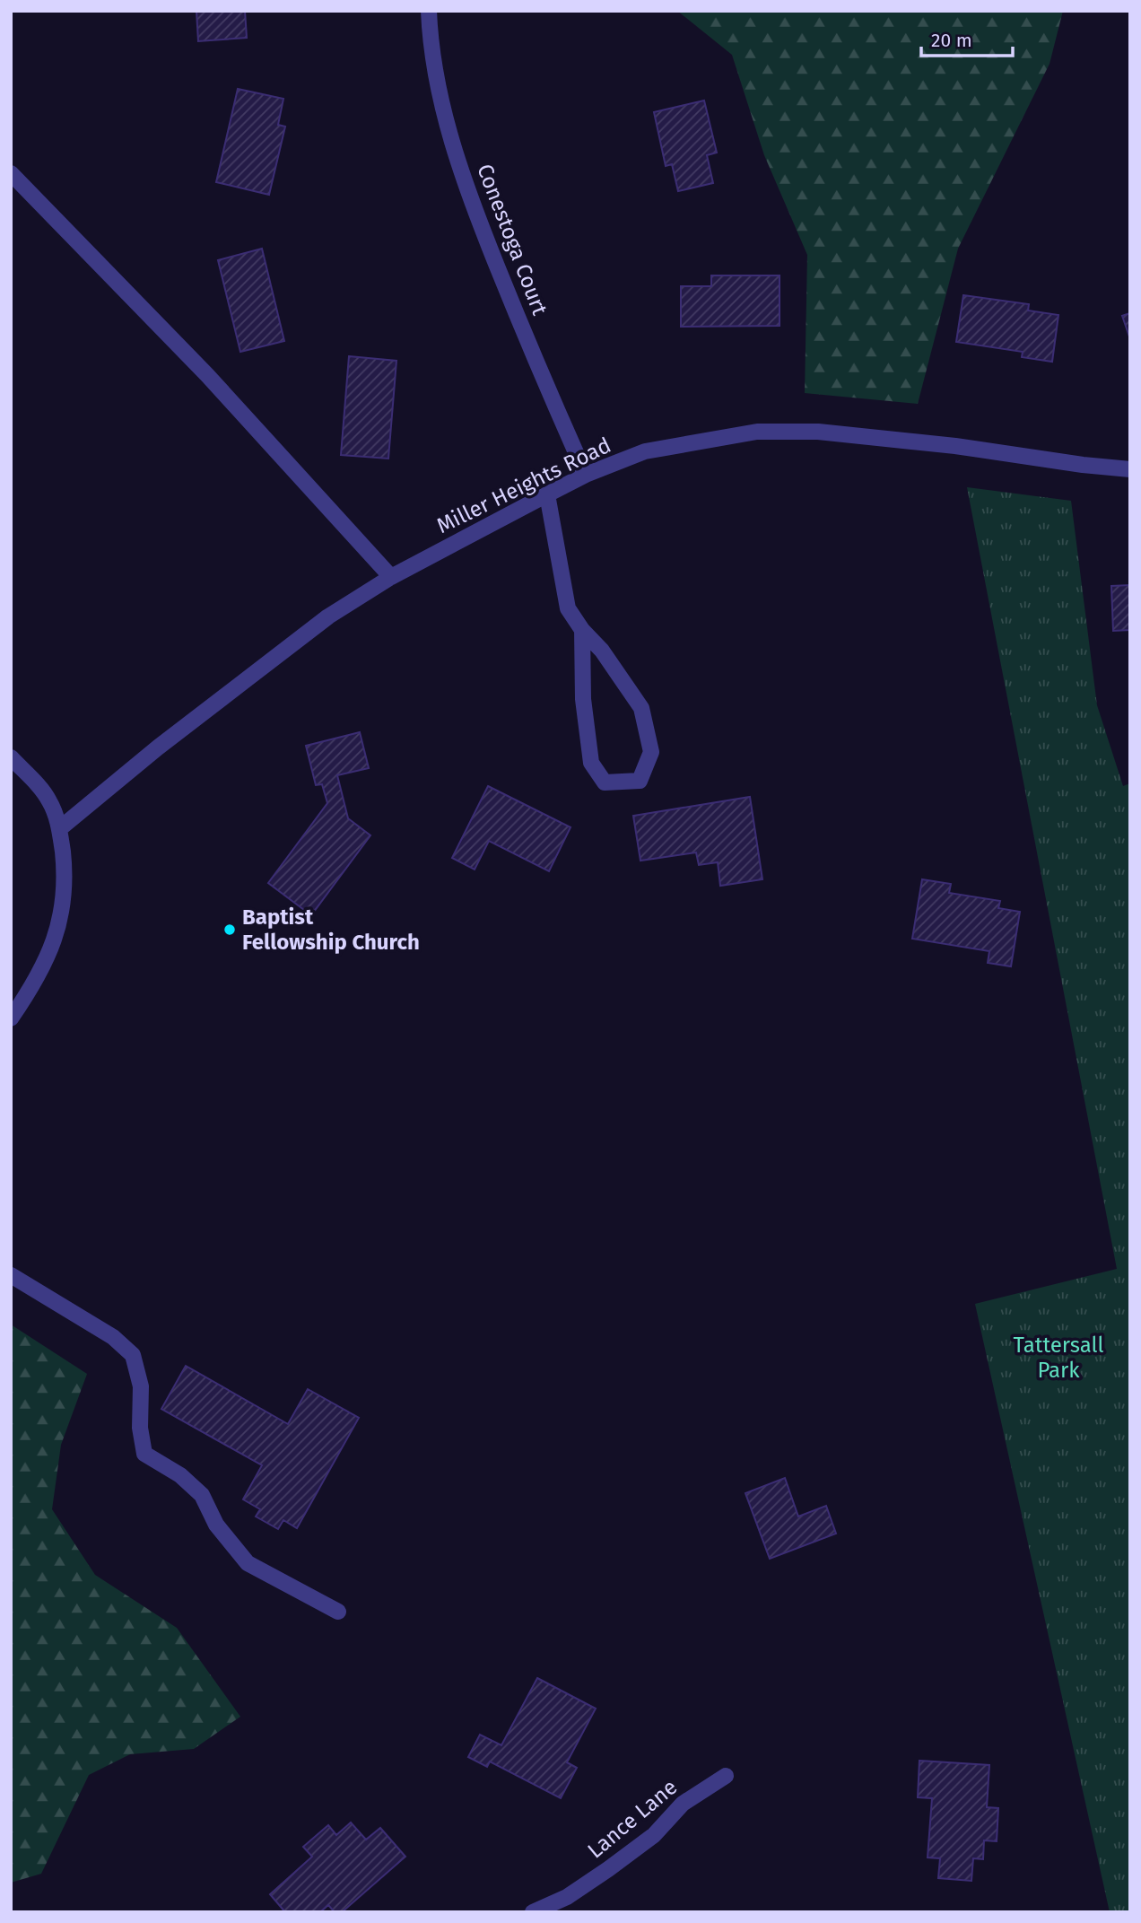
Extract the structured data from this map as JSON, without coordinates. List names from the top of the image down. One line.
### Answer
{"streets":{"street":["Conestoga Court","Miller Heights Road","Lance Lane"]},"crossings":[["Conestoga Court","Miller Heights Road"]],"parks":["Tattersall Park"],"places":["Baptist Fellowship Church"],"scale_bar":"20 m"}
